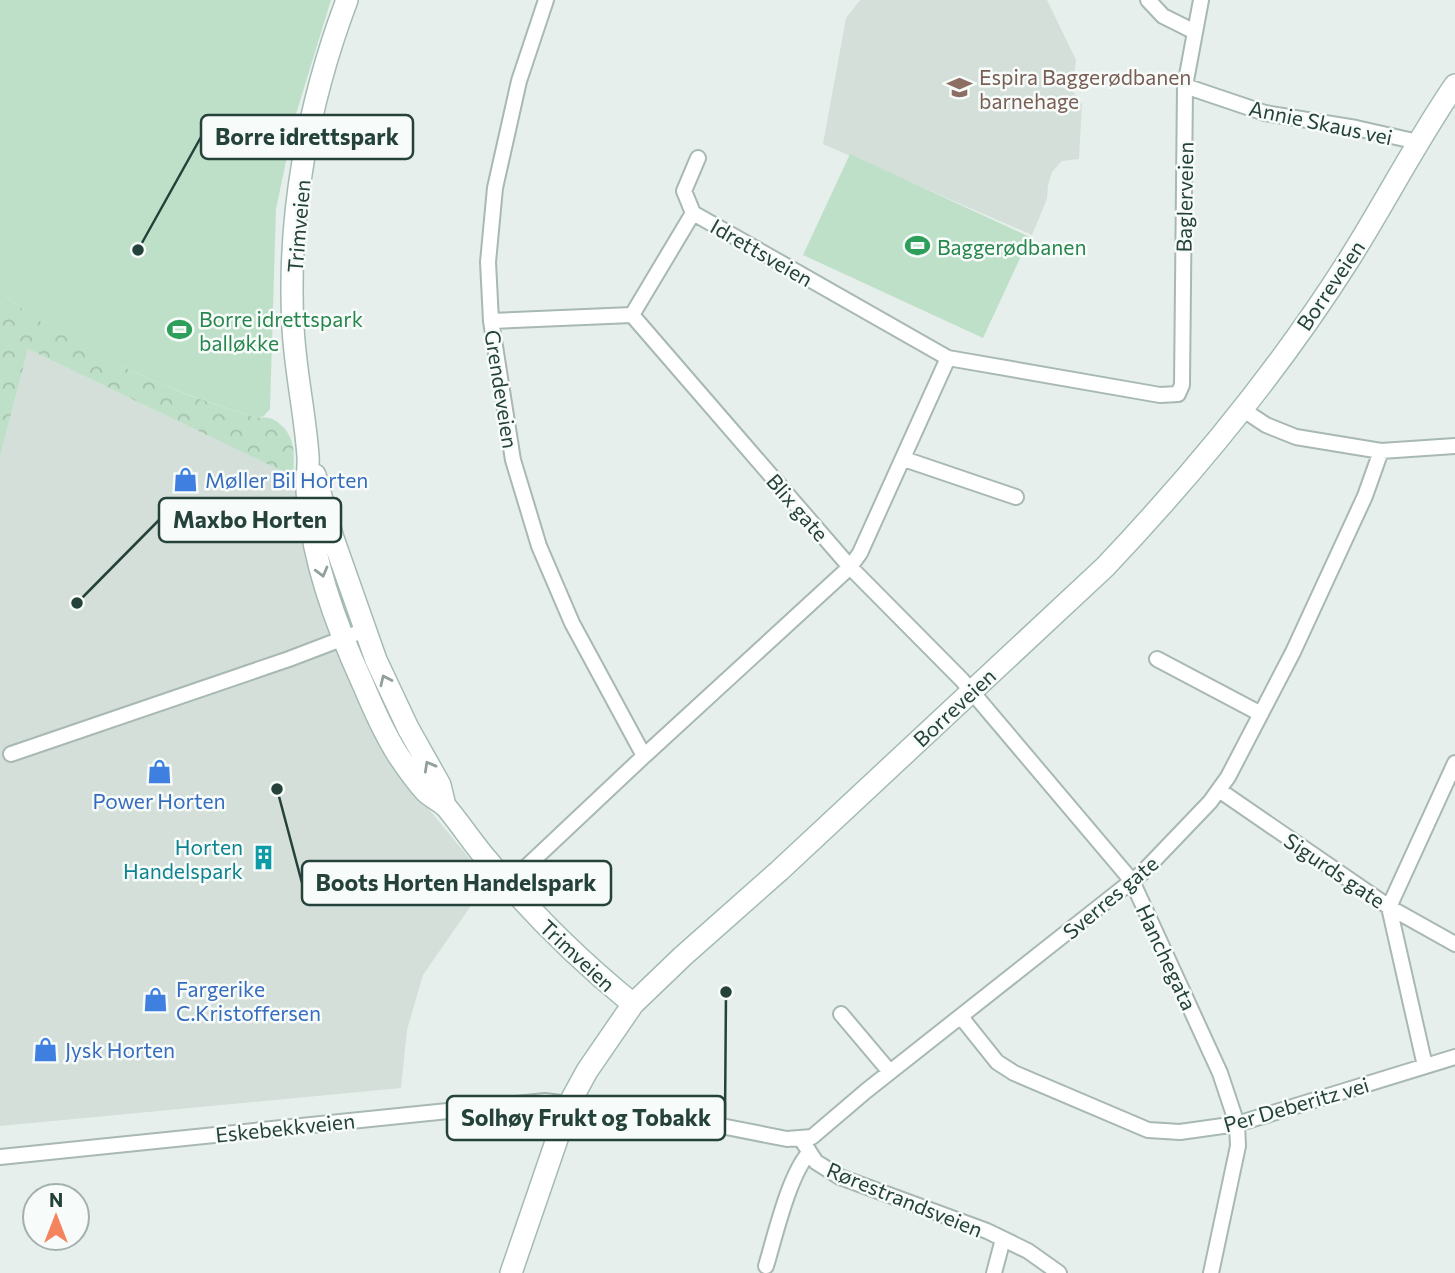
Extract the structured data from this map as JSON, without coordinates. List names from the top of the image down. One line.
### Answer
{"streets":{"main road":["Trimveien","Borreveien"],"street":["Annie Skaus vei","Baglerveien","Idrettsveien","Grendeveien","Blix gate","Sigurds gate","Sverres gate","Hanchegata","Per Deberitz vei","Eskebekkveien","Rørestrandsveien"]},"crossings":[["Annie Skaus vei","Baglerveien"],["Annie Skaus vei","Borreveien"],["Baglerveien","Idrettsveien"],["Trimveien","Borreveien"],["Idrettsveien","Blix gate"],["Borreveien","Blix gate"],["Borreveien","Hanchegata"],["Borreveien","Eskebekkveien"],["Blix gate","Hanchegata"],["Sigurds gate","Sverres gate"],["Sverres gate","Hanchegata"],["Sverres gate","Per Deberitz vei"],["Sverres gate","Rørestrandsveien"],["Hanchegata","Per Deberitz vei"]],"places":{"school or university":["Espira Baggerødbanen barnehage"],"sports":["Baggerødbanen","Borre idrettspark balløkke"],"other":["Borre idrettspark","Maxbo Horten","Boots Horten Handelspark","Solhøy Frukt og Tobakk"],"shop":["Møller Bil Horten","Power Horten","Fargerike C.Kristoffersen","Jysk Horten"],"building":["Horten Handelspark"]},"north":"top"}
